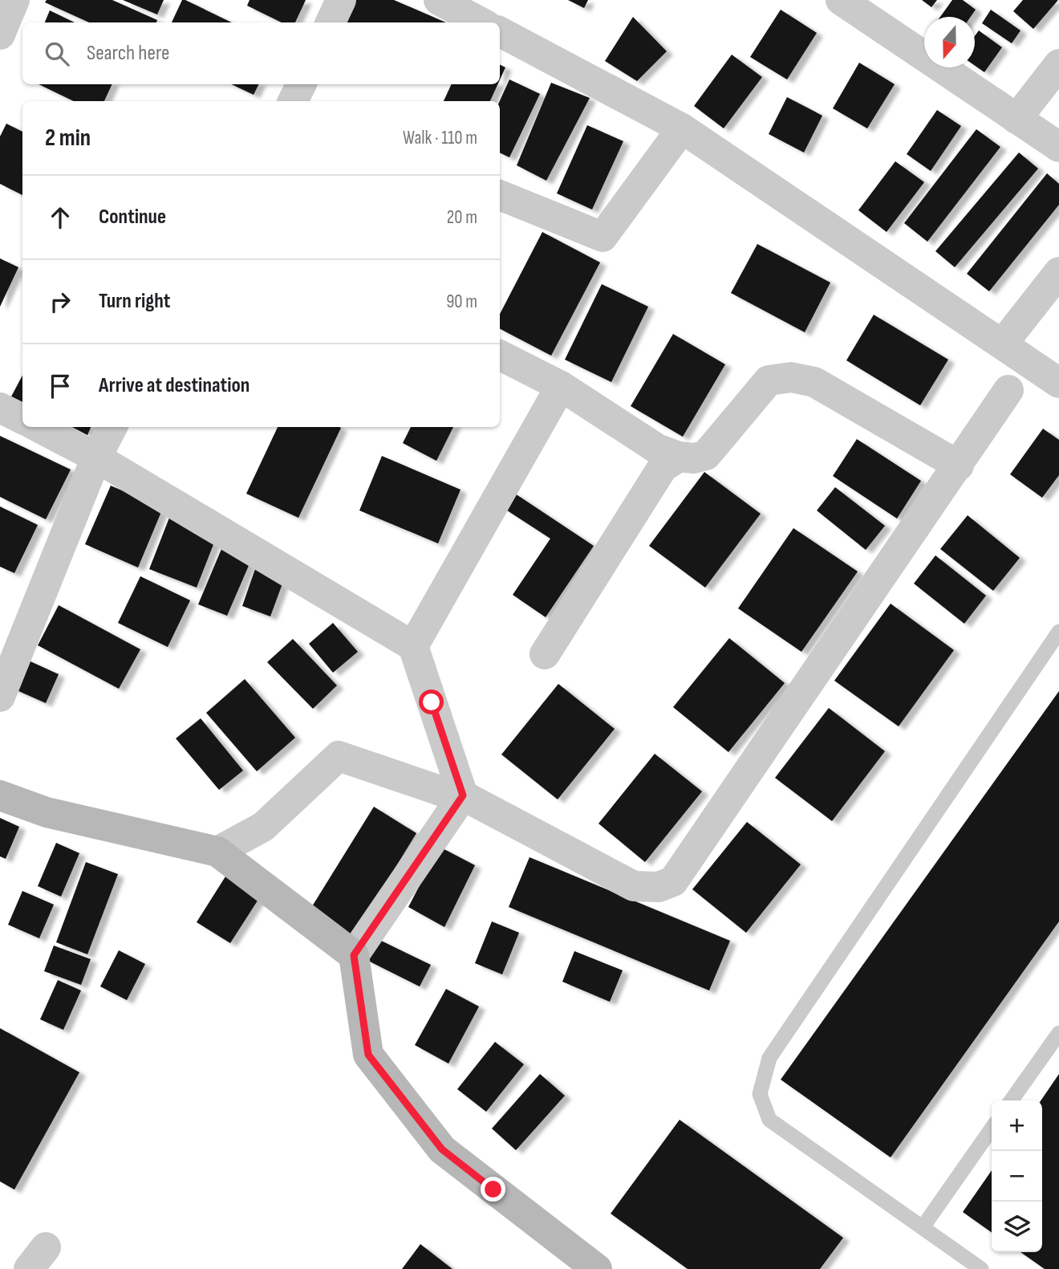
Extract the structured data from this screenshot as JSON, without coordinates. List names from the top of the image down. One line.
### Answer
{"north":"bottom","page":{"search":"Search here","heading":["2 min","Walk · 110 m"],"list":[["Continue","20 m"],["Turn right","90 m"],"Arrive at destination"],"map_buttons":["+","−"]}}
